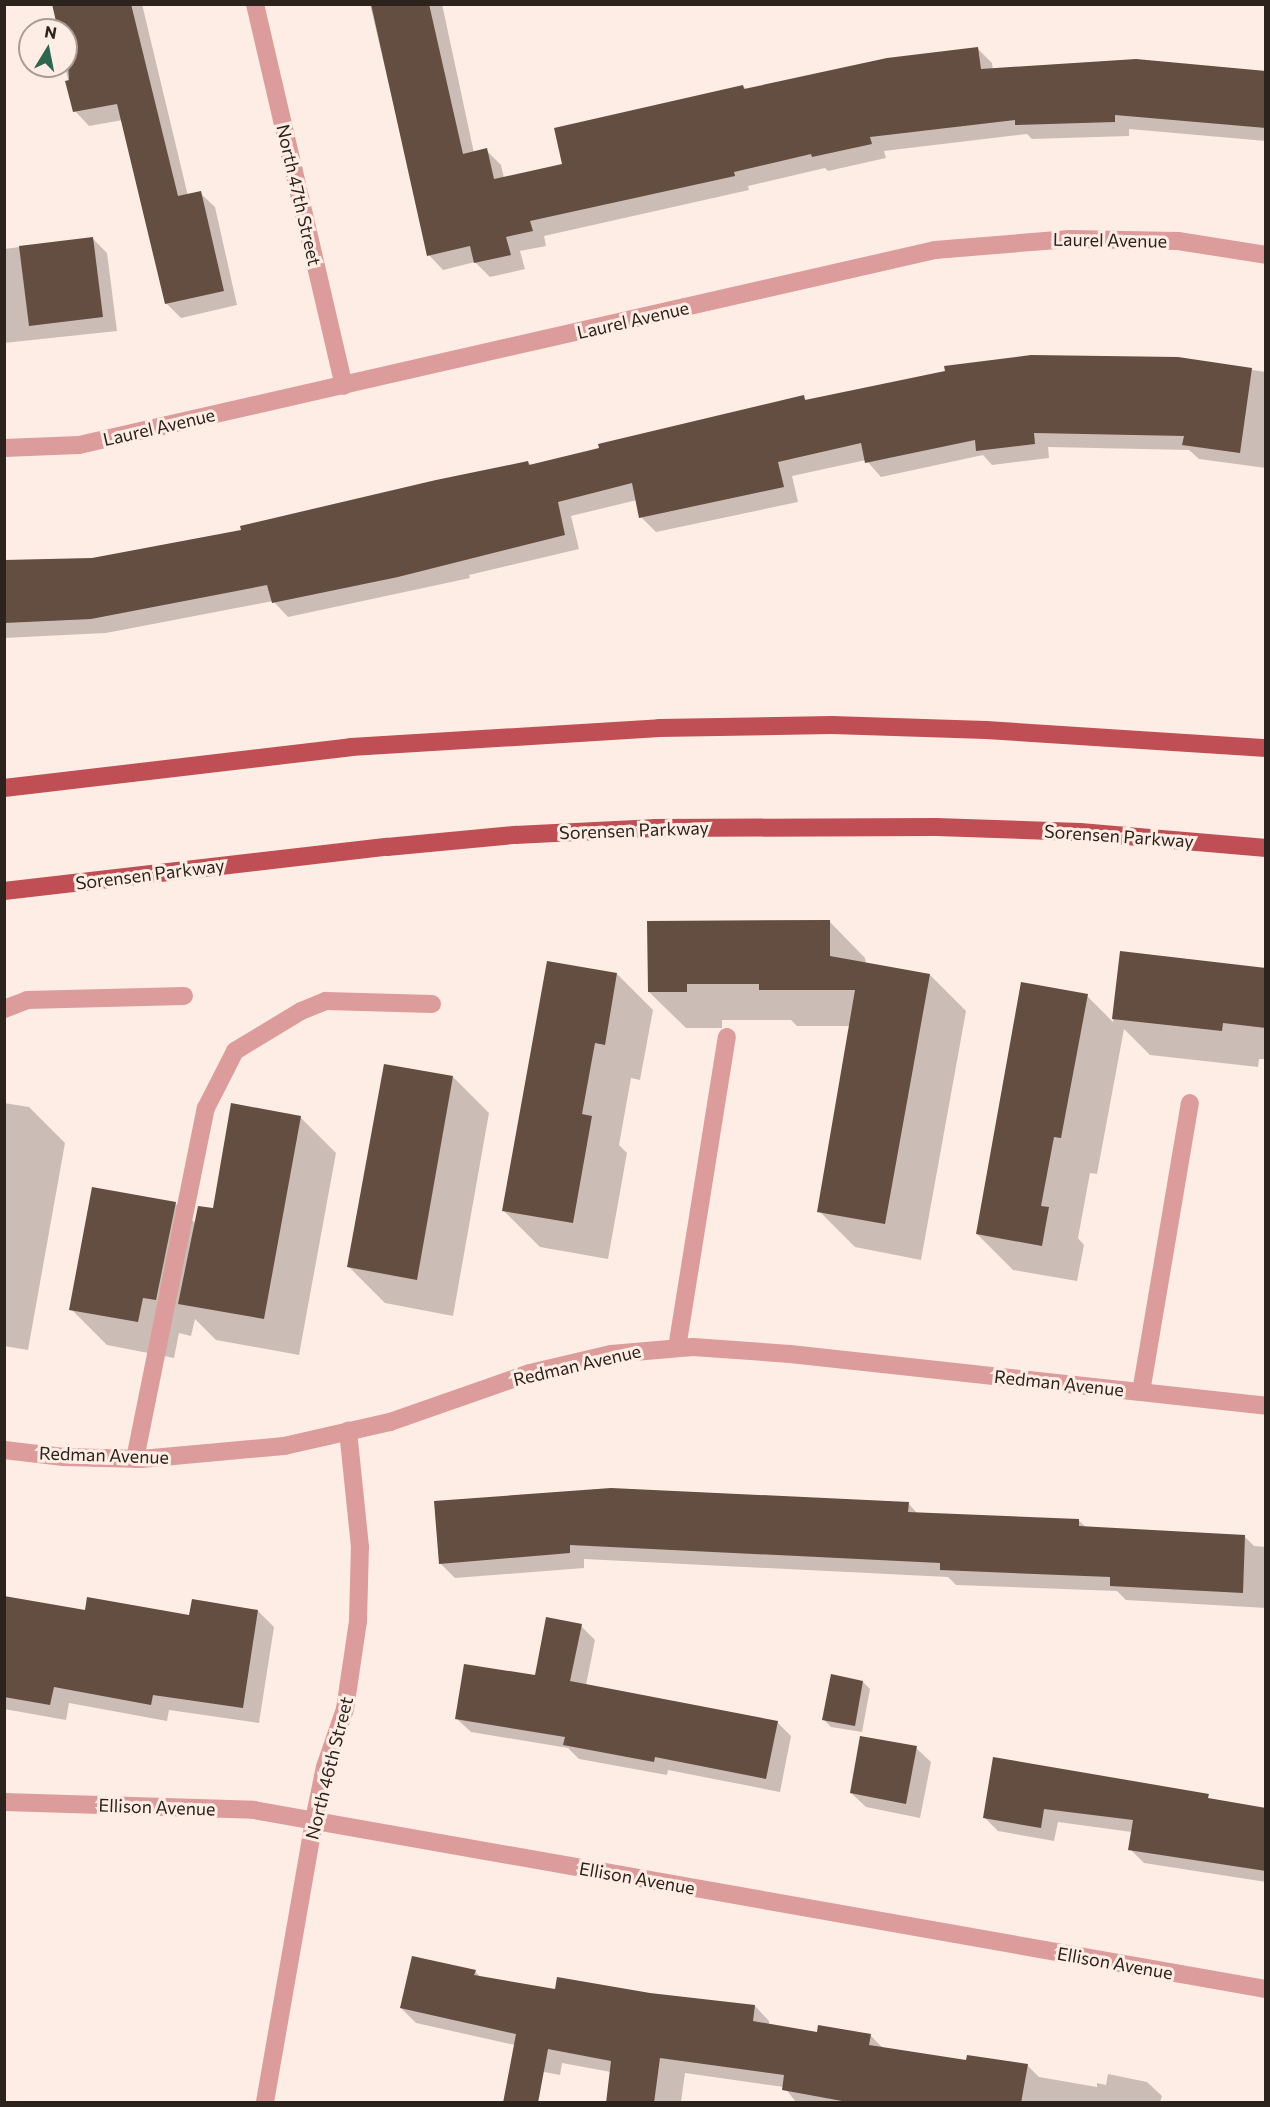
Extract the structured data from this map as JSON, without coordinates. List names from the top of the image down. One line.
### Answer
{"streets":{"main road":["Sorensen Parkway"],"street":["North 47th Street","Laurel Avenue","Redman Avenue","North 46th Street","Ellison Avenue"]},"crossings":[["North 47th Street","Laurel Avenue"],["Redman Avenue","North 46th Street"],["North 46th Street","Ellison Avenue"]],"north":"top"}
